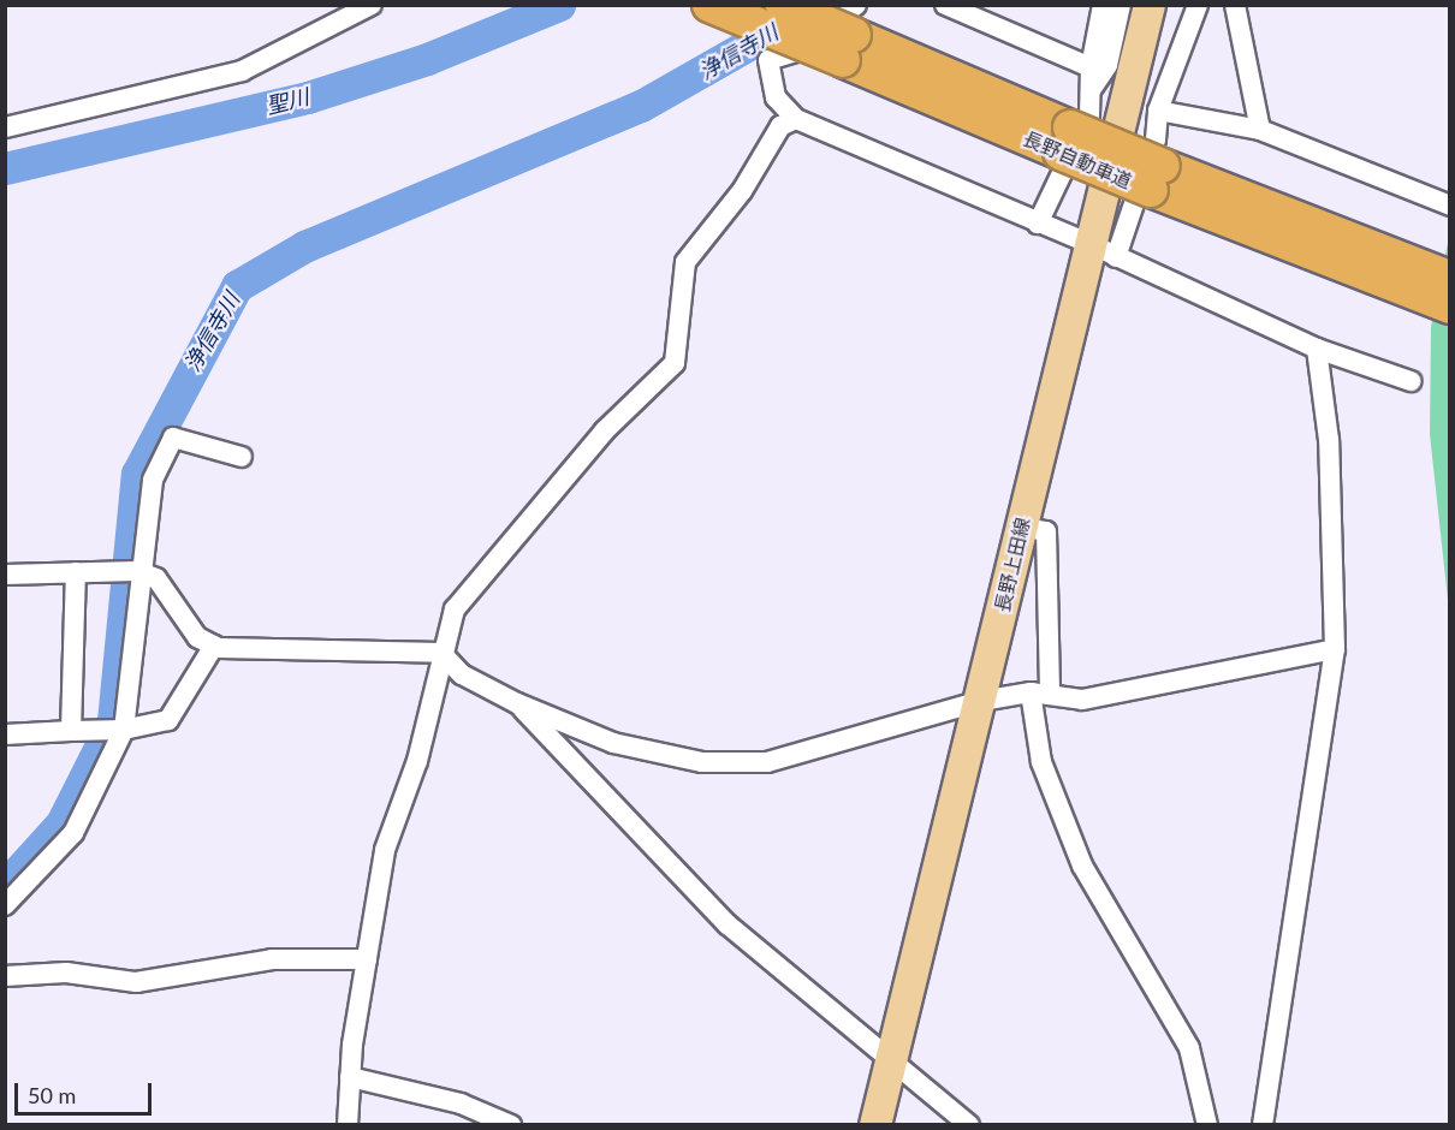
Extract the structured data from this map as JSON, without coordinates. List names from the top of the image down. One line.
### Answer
{"streets":{"highway":["長野自動車道"],"main road":["長野上田線"]},"water":["浄信寺川","聖川"],"scale_bar":"50 m"}
